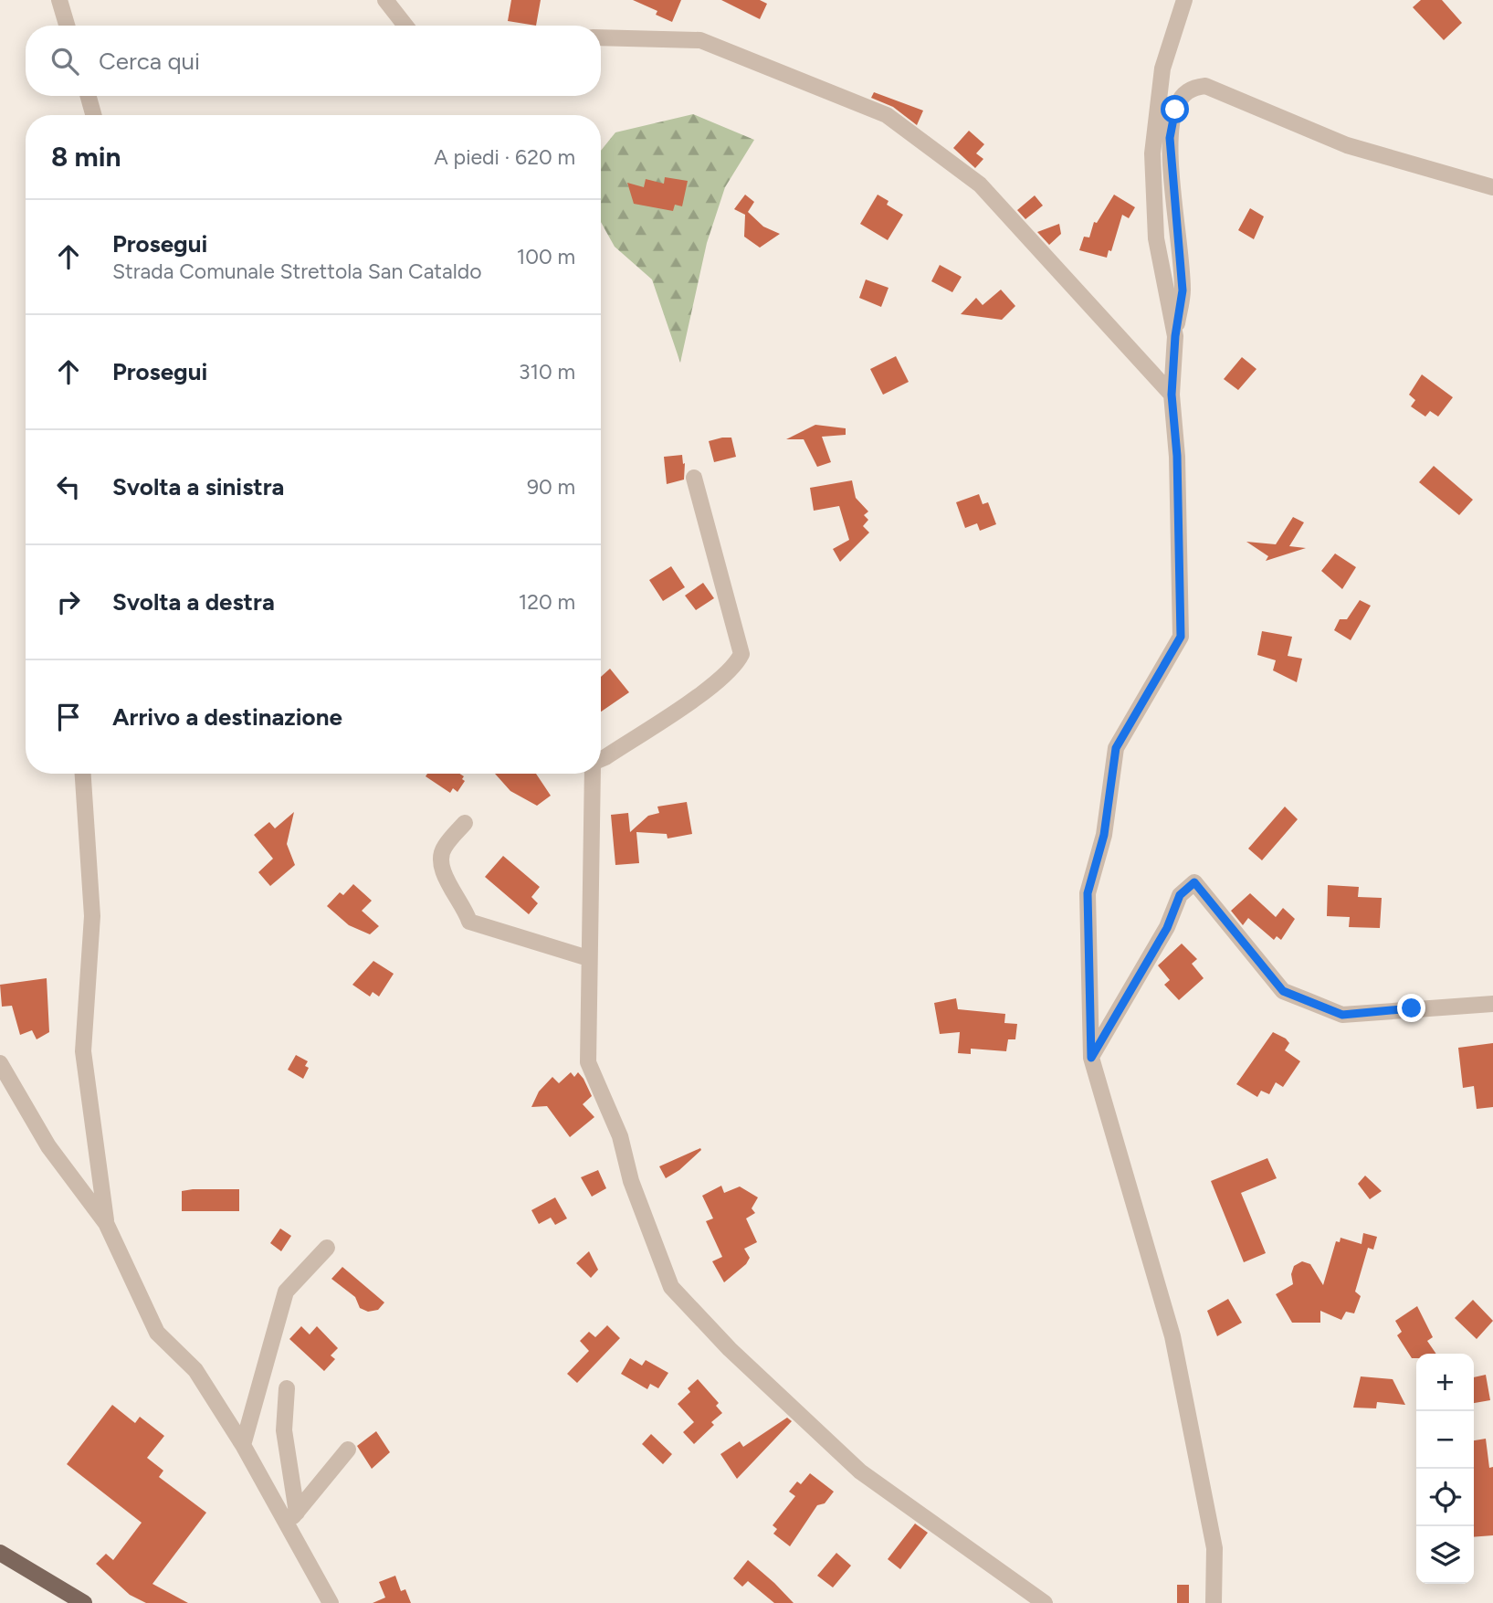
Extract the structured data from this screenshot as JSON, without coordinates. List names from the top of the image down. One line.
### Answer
{"page":{"search":"Cerca qui","heading":["8 min","A piedi · 620 m"],"list":[["Prosegui","Strada Comunale Strettola San Cataldo","100 m"],["Prosegui","310 m"],["Svolta a sinistra","90 m"],["Svolta a destra","120 m"],"Arrivo a destinazione"],"map_buttons":["+","−"]}}
